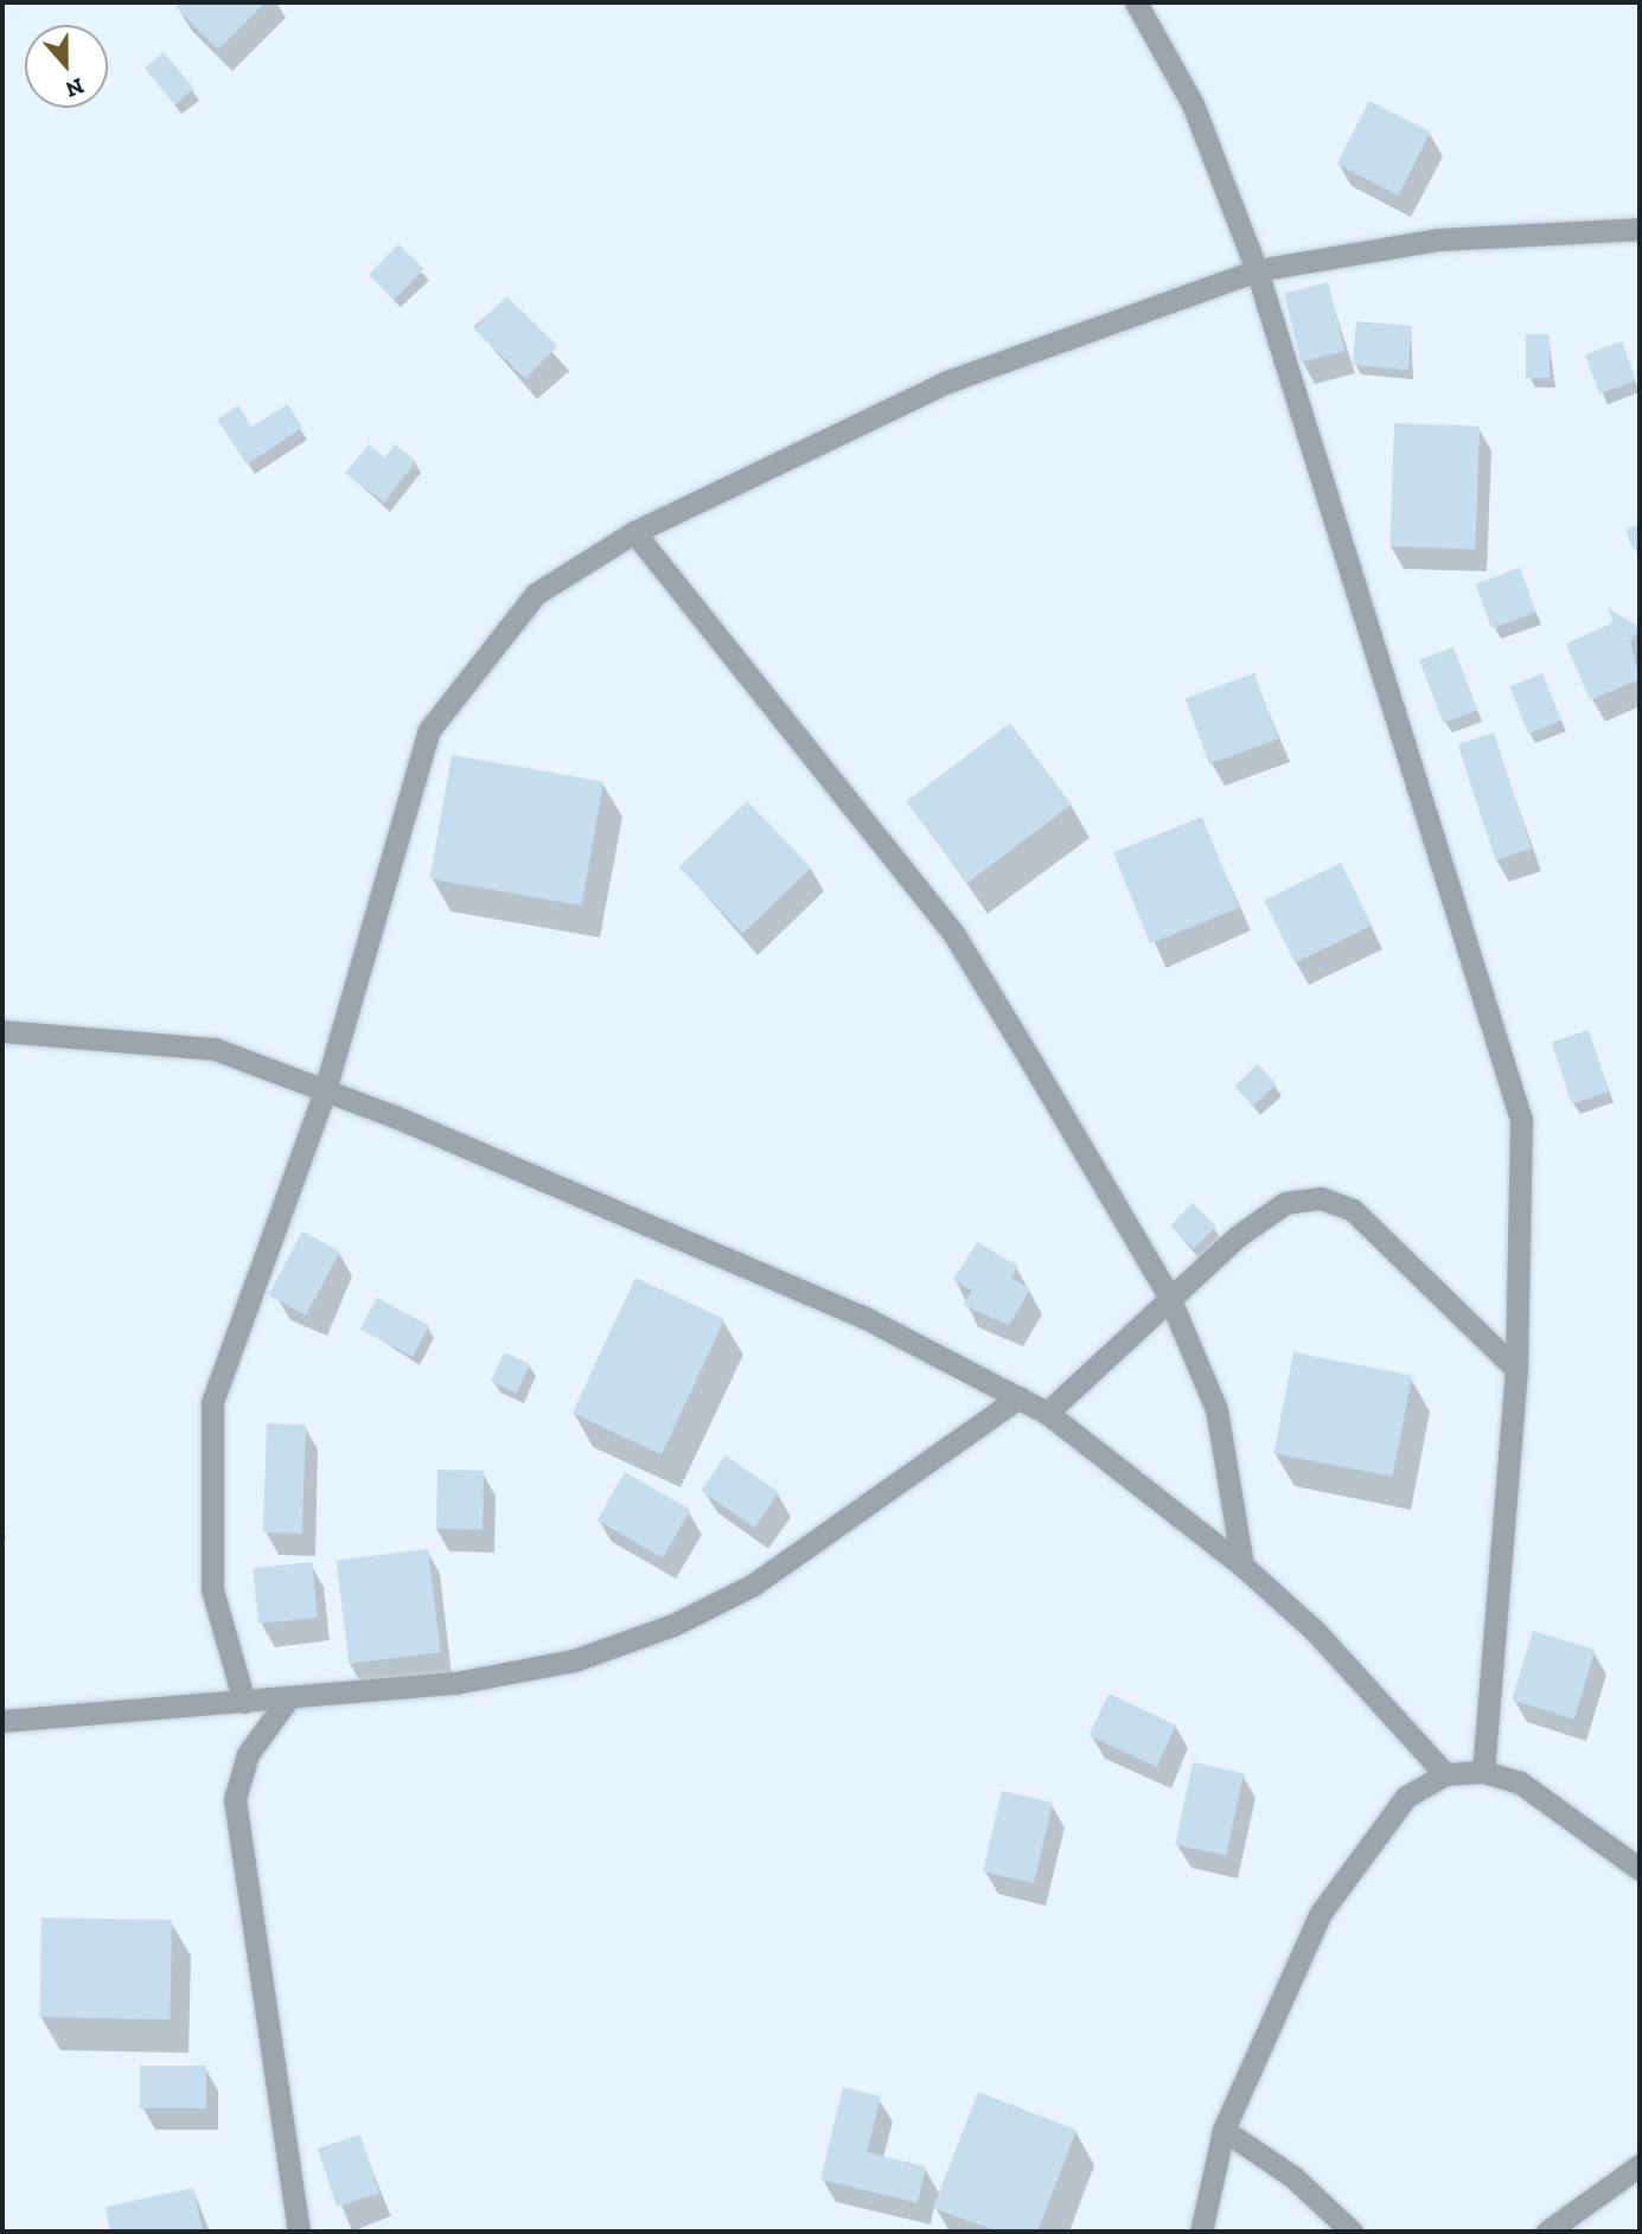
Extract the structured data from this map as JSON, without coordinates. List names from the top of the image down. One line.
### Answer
{"north":"bottom"}
